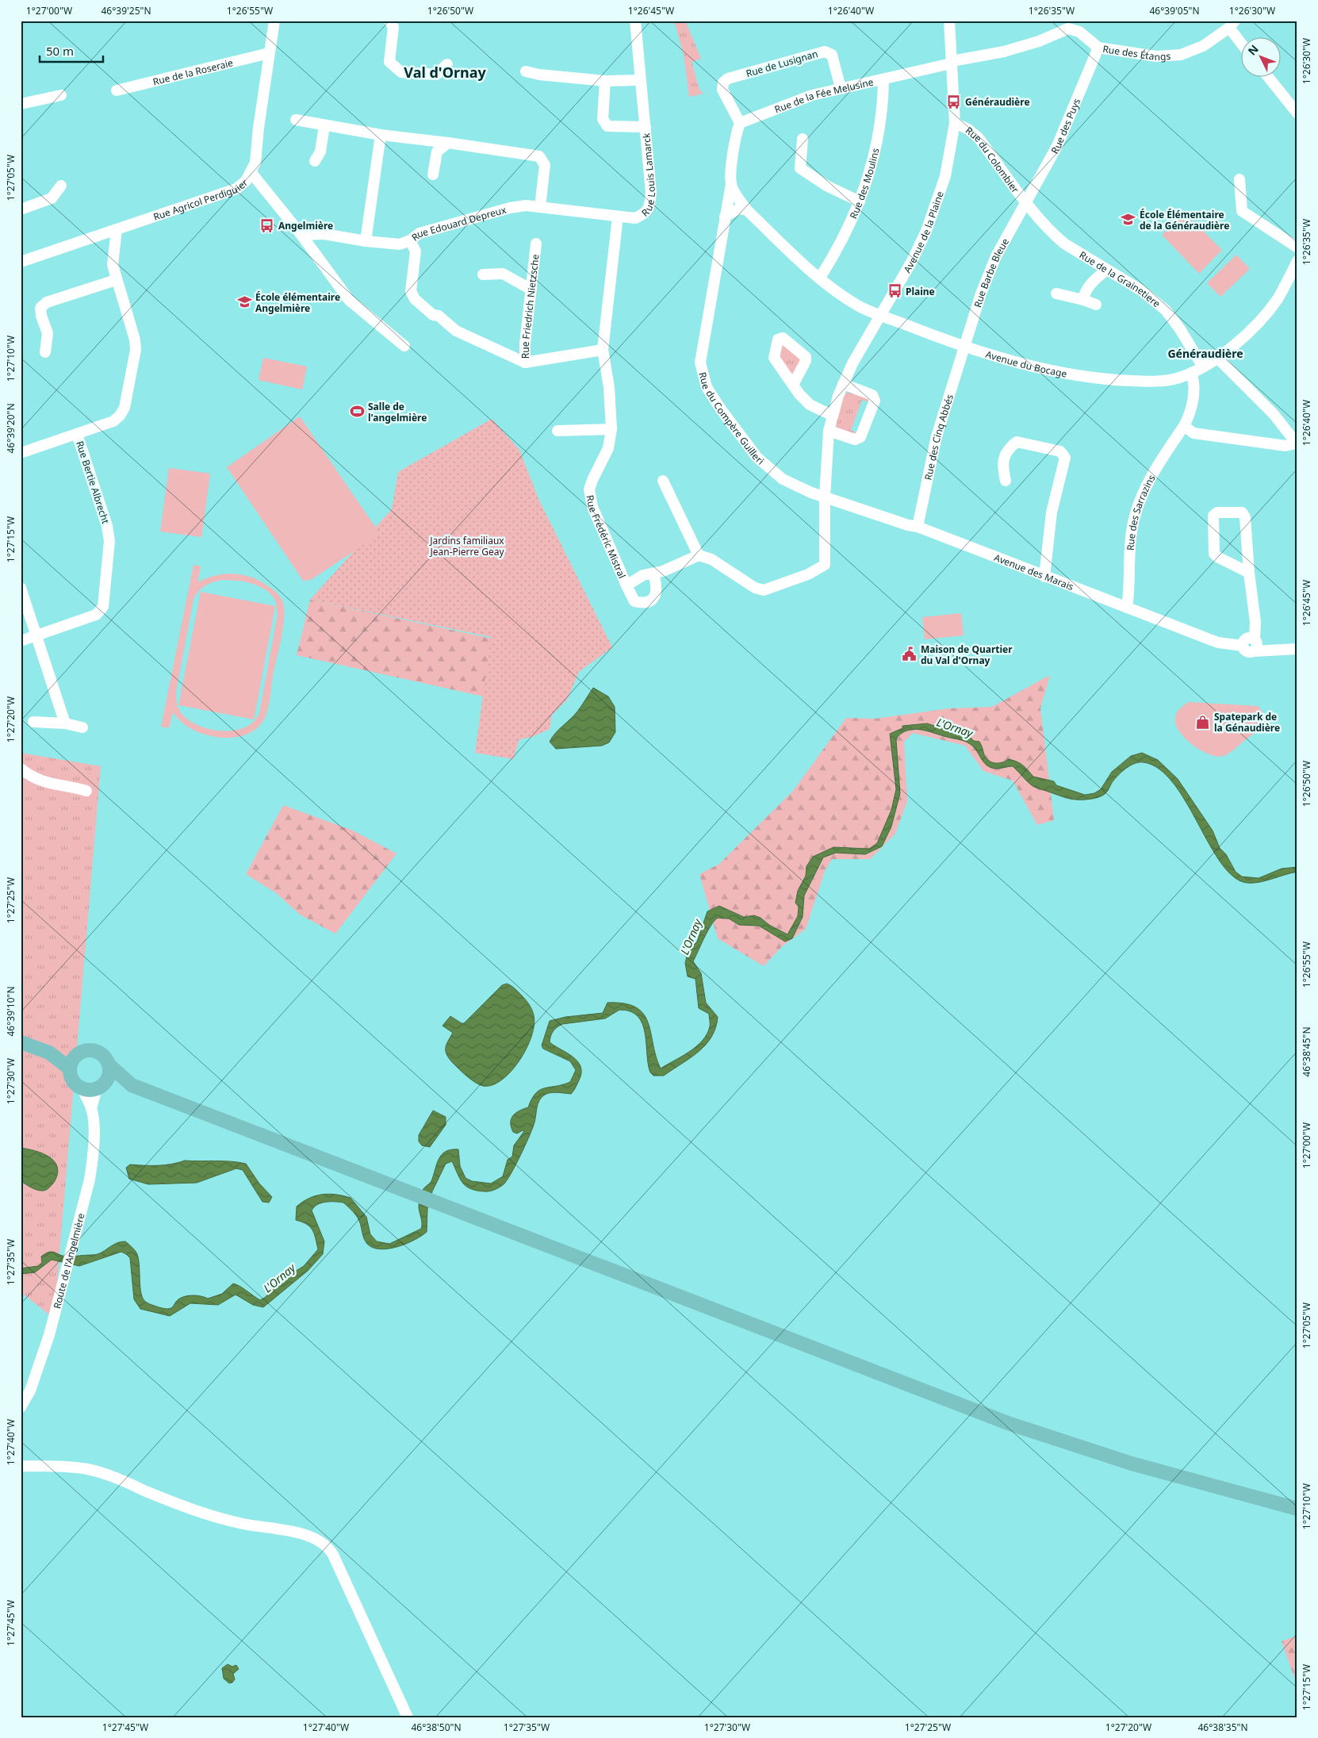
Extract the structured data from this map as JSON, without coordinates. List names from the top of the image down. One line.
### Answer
{"streets":{"street":["Rue des Étangs","Rue de Lusignan","Rue de la Roseraie","Rue de la Fée Melusine","Rue des Puys","Rue du Colombier","Rue Louis Lamarck","Rue des Moulins","Rue Agricol Perdiguier","Rue Edouard Depreux","Avenue de la Plaine","Rue Barbe Bleue","Rue de la Grainetiere","Rue Friedrich Nietzsche","Avenue du Bocage","Rue du Compère Guilleri","Rue des Cinq Abbés","Rue Bertie Albrecht","Rue des Sarrazins","Rue Frédéric Mistral","Avenue des Marais","Route de l'Angelmière"]},"crossings":[["Rue des Étangs","Rue de la Fée Melusine"],["Rue des Étangs","Rue des Puys"],["Rue des Étangs","Avenue de la Plaine"],["Rue de Lusignan","Rue de la Fée Melusine"],["Rue de la Roseraie","Rue Agricol Perdiguier"],["Rue de la Fée Melusine","Rue des Moulins"],["Rue de la Fée Melusine","Avenue de la Plaine"],["Rue des Puys","Rue du Colombier"],["Rue des Puys","Rue Barbe Bleue"],["Rue des Puys","Rue de la Grainetiere"],["Rue du Colombier","Avenue de la Plaine"],["Rue du Colombier","Rue Barbe Bleue"],["Rue du Colombier","Rue de la Grainetiere"],["Rue Louis Lamarck","Rue Edouard Depreux"],["Rue des Moulins","Avenue du Bocage"],["Avenue de la Plaine","Avenue du Bocage"],["Avenue de la Plaine","Rue du Compère Guilleri"],["Avenue de la Plaine","Avenue des Marais"],["Rue Barbe Bleue","Rue de la Grainetiere"],["Rue Barbe Bleue","Avenue du Bocage"],["Rue Barbe Bleue","Rue des Cinq Abbés"],["Rue de la Grainetiere","Avenue du Bocage"],["Rue Friedrich Nietzsche","Rue Frédéric Mistral"],["Avenue du Bocage","Rue du Compère Guilleri"],["Avenue du Bocage","Rue des Cinq Abbés"],["Avenue du Bocage","Rue des Sarrazins"],["Rue du Compère Guilleri","Avenue des Marais"],["Rue des Cinq Abbés","Avenue des Marais"],["Rue des Sarrazins","Avenue des Marais"]],"districts":["Val d'Ornay","Généraudière"],"water":["L'Ornay"],"parks":["Jardins familiaux Jean-Pierre Geay"],"places":{"bus stop":["Généraudière","Angelmière","Plaine"],"school or university":["École Élémentaire de la Généraudière","École élémentaire Angelmière"],"sports":["Salle de l'angelmière"],"public building":["Maison de Quartier du Val d'Ornay"],"shop":["Spatepark de la Génaudière"]},"scale_bar":"50 m","north":"top left","coordinates":["1°27'00\"W","46°39'25\"N","1°26'55\"W","1°26'50\"W","1°26'45\"W","1°26'40\"W","1°26'35\"W","46°39'05\"N","1°26'30\"W","1°27'05\"W","1°27'10\"W","46°39'20\"N","1°27'15\"W","1°27'20\"W","1°27'25\"W","46°39'10\"N","46°38'45\"N","1°27'30\"W","1°27'35\"W","1°27'40\"W","1°27'45\"W","46°38'50\"N","46°38'35\"N"]}
